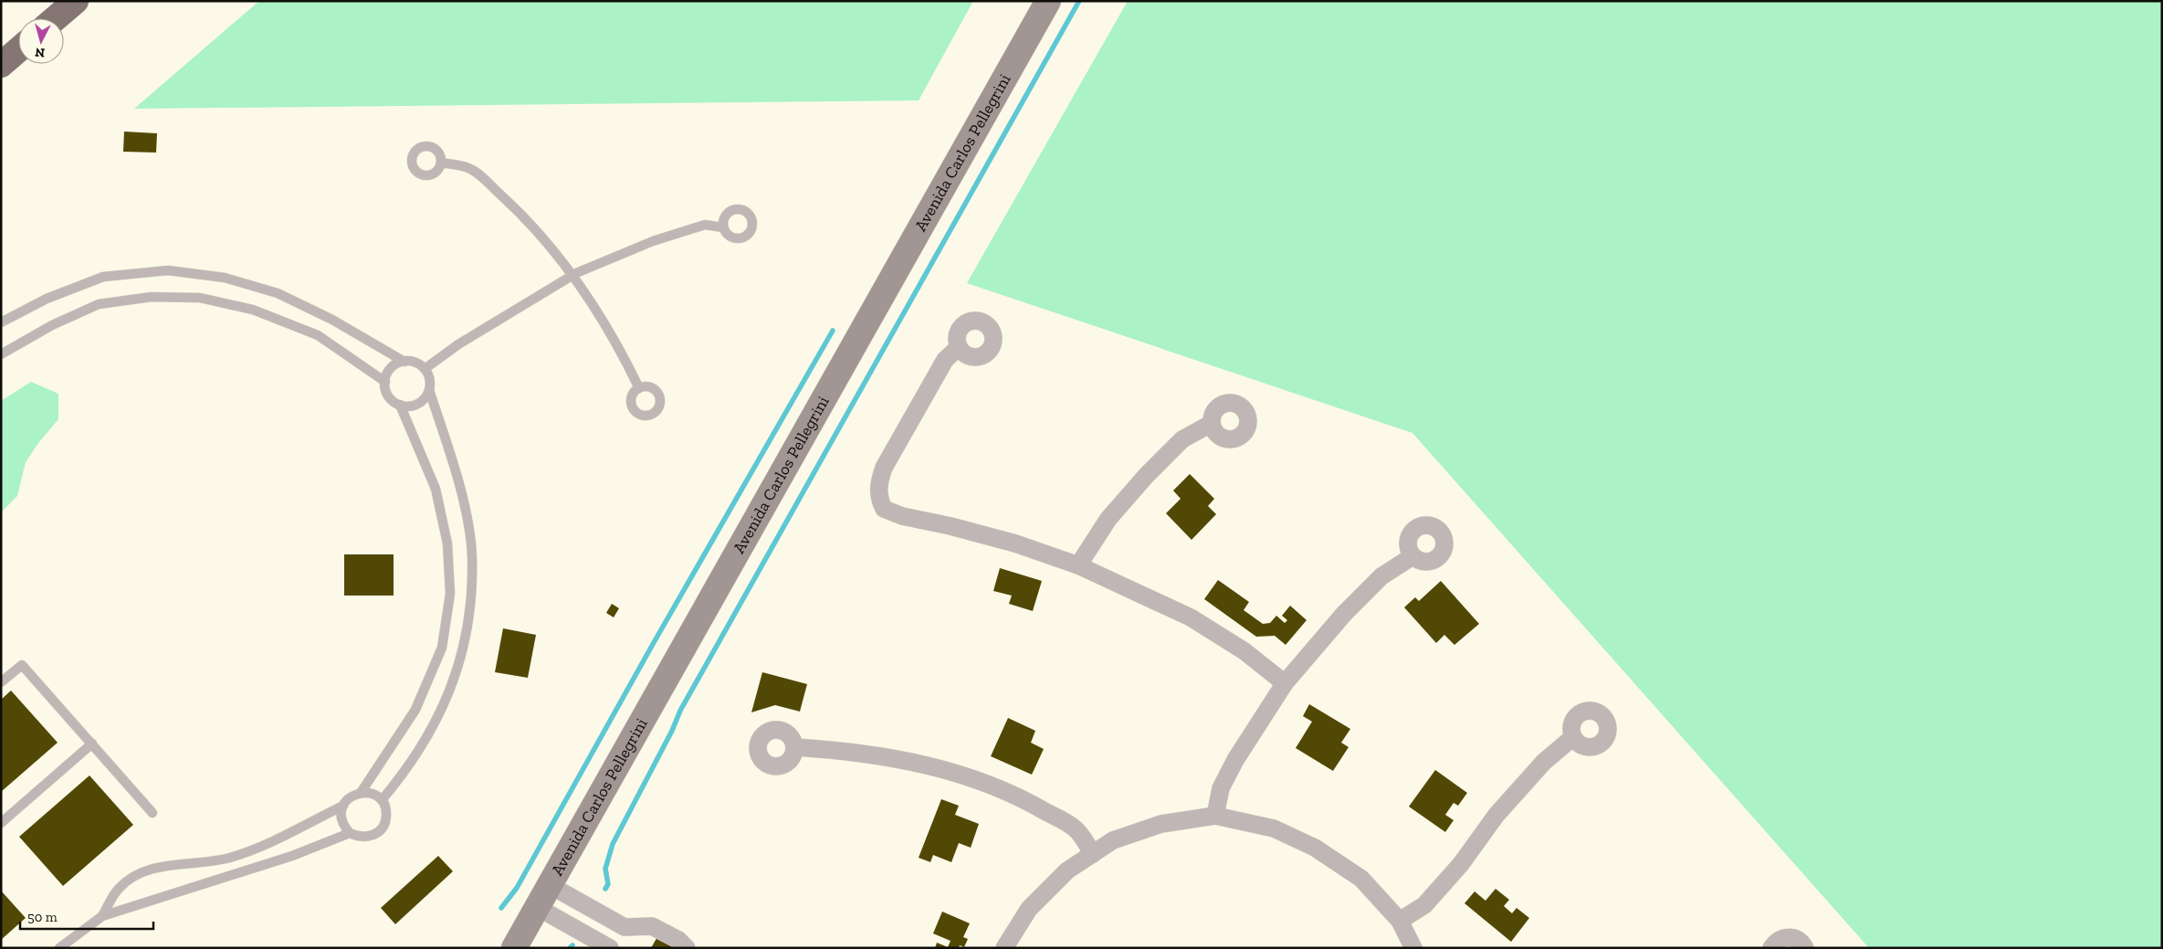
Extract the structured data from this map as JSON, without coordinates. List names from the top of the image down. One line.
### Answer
{"streets":{"main road":["Avenida Carlos Pellegrini"]},"scale_bar":"50 m","north":"bottom"}
